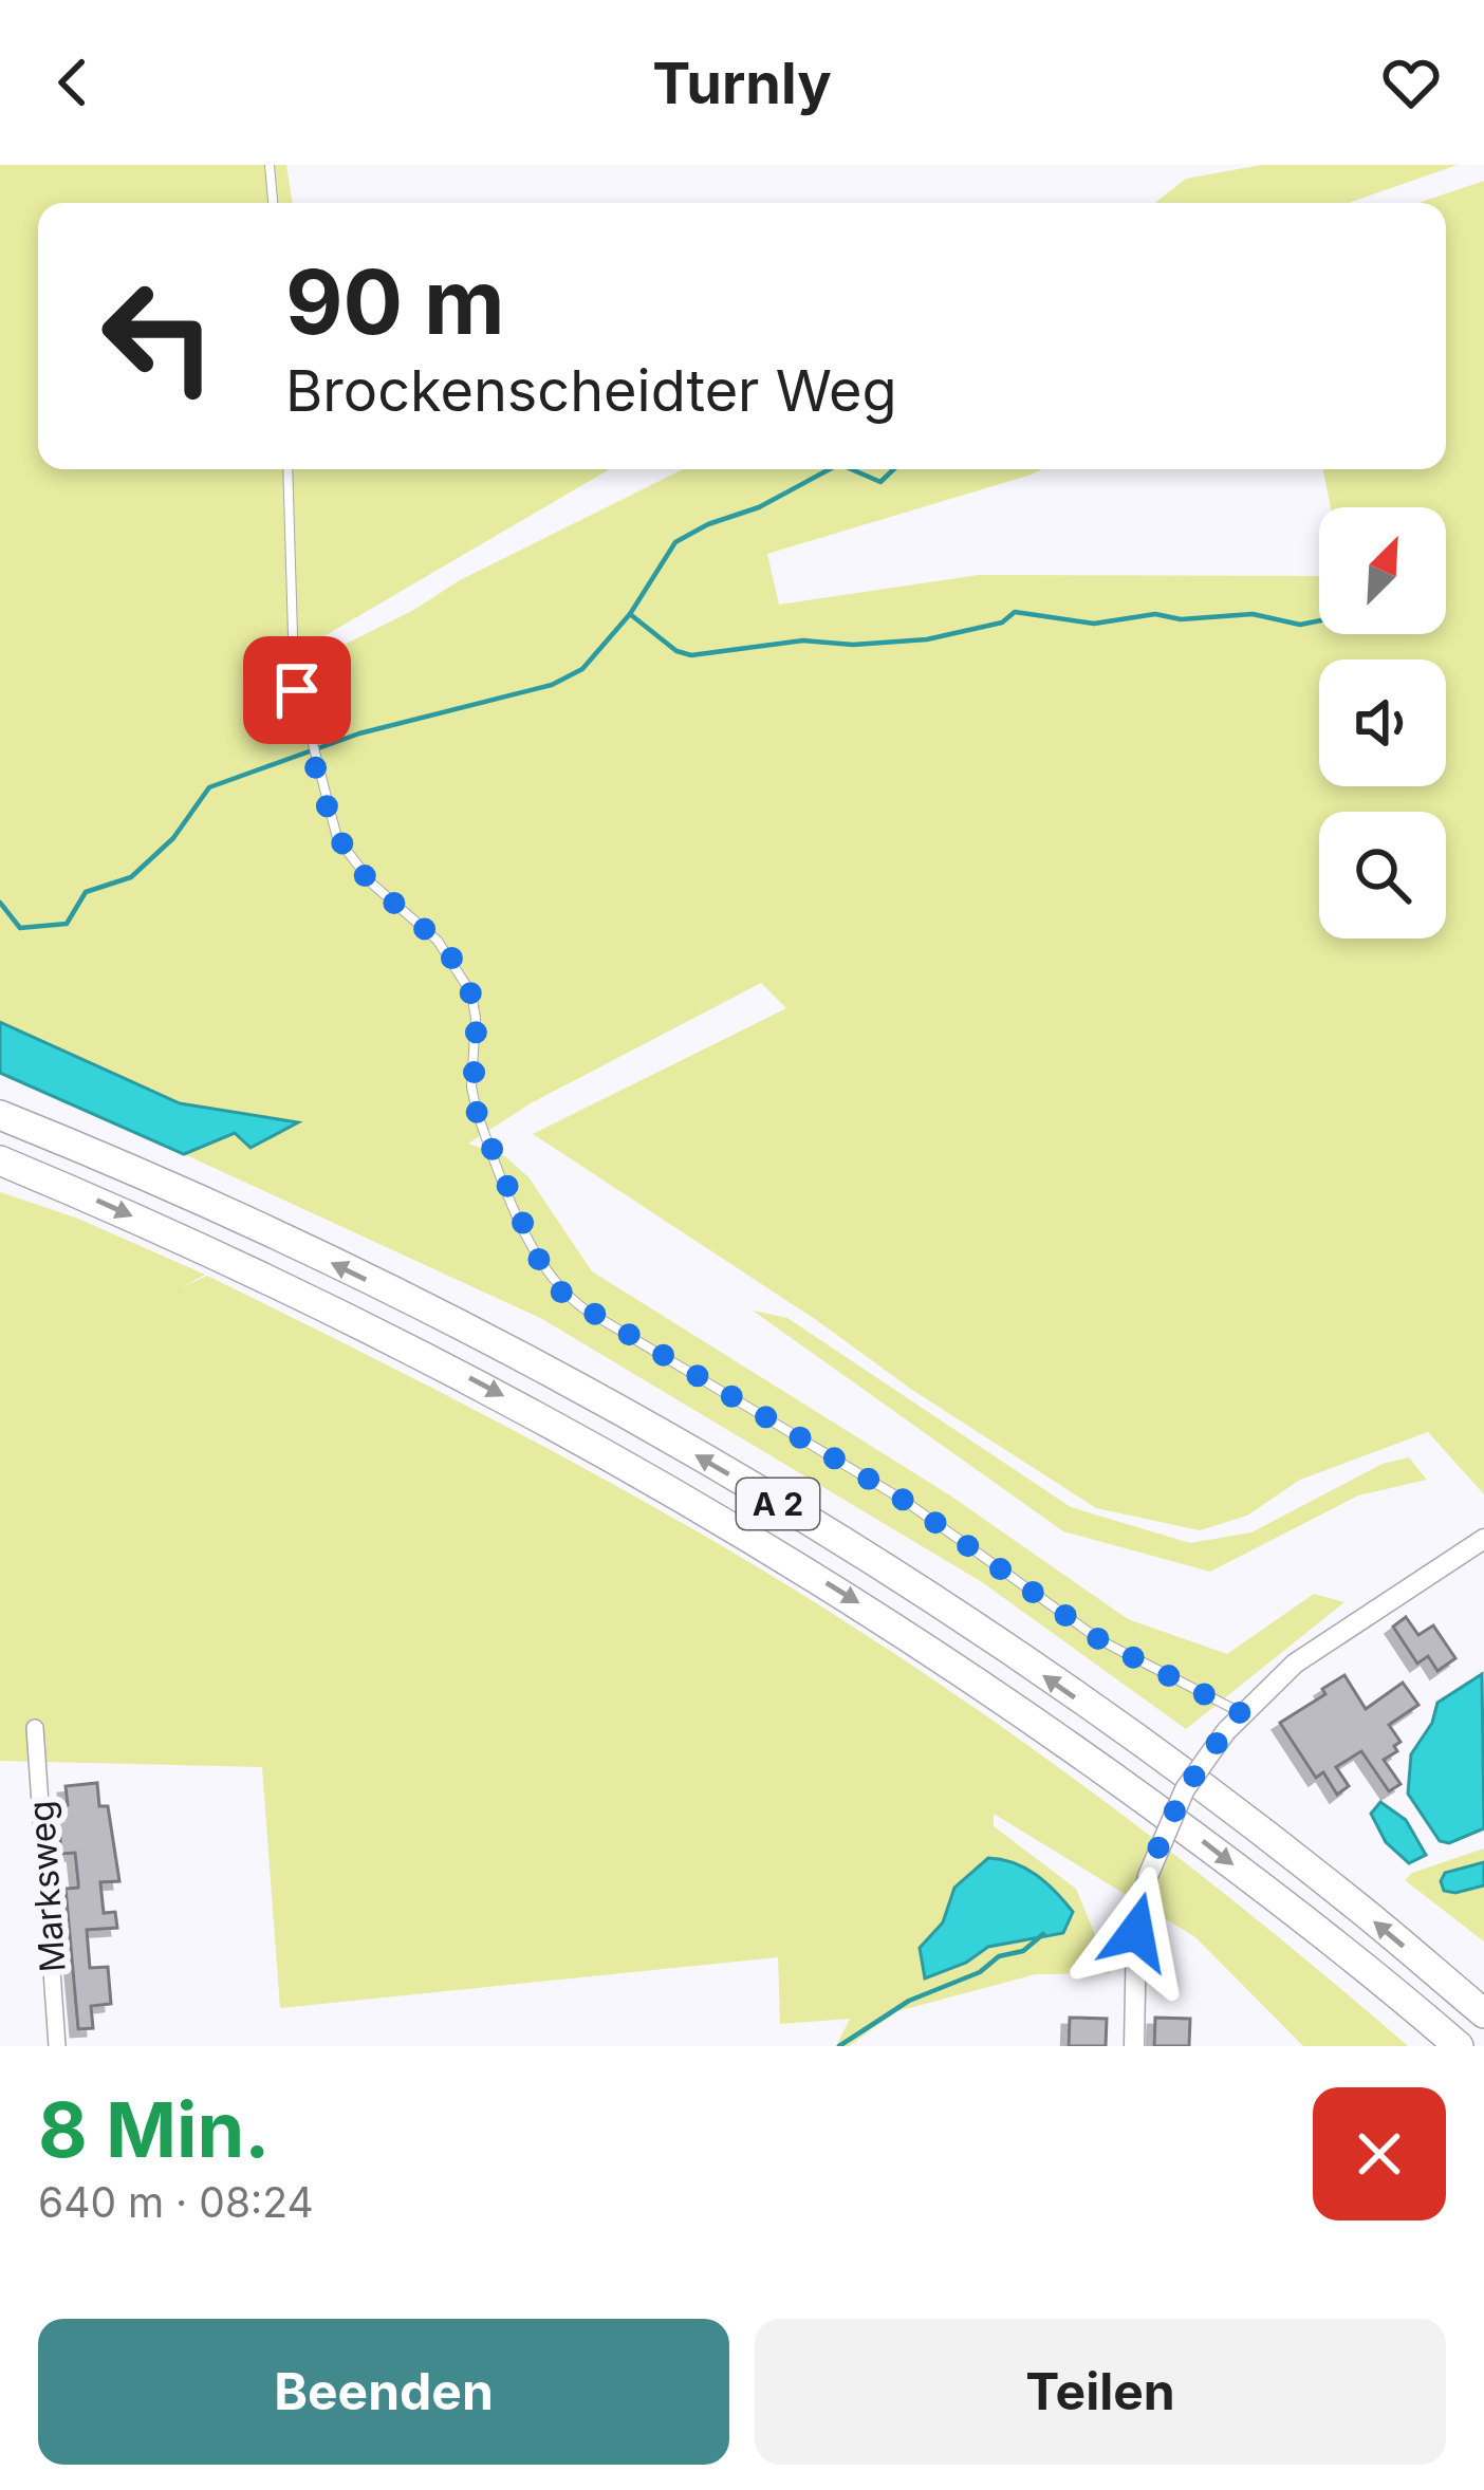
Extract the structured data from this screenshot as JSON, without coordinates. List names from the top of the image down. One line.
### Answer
{"streets":{"highway":["A 2"],"street":["Marksweg"]},"north":"top right","page":{"header":"Turnly","turn":["90 m","Brockenscheidter Weg"],"heading":["8 Min.","640 m · 08:24"],"buttons":["Beenden","Teilen"]}}
